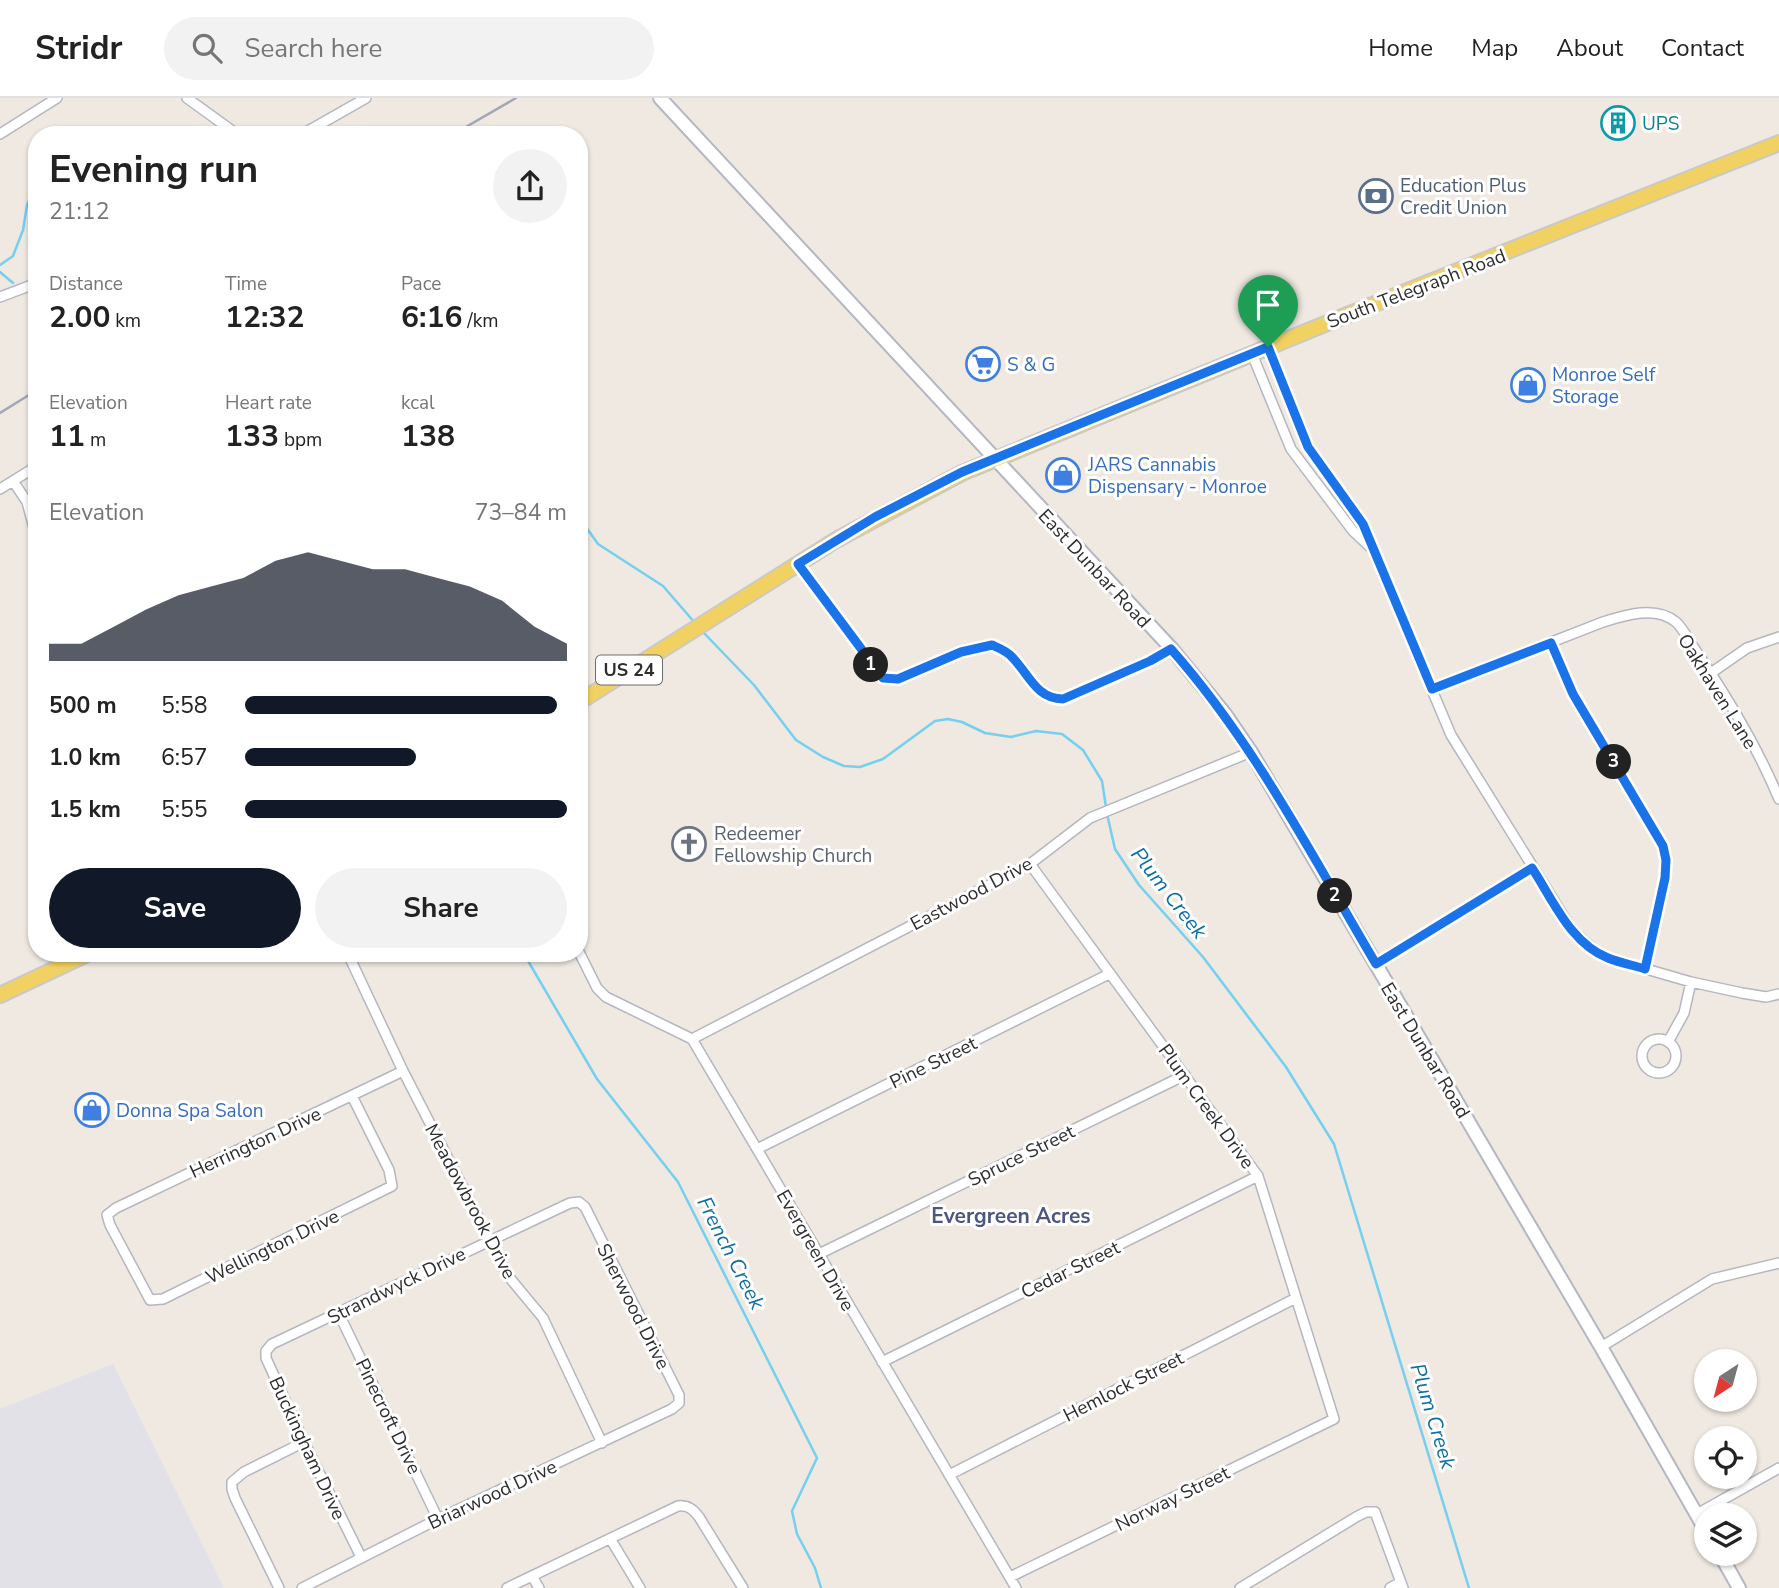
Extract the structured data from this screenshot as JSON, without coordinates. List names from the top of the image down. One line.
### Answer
{"streets":{"main road":["South Telegraph Road","US 24"],"street":["East Dunbar Road","Oakhaven Lane","Eastwood Drive","Pine Street","Plum Creek Drive","Herrington Drive","Spruce Street","Meadowbrook Drive","Wellington Drive","Evergreen Drive","Cedar Street","Strandwyck Drive","Sherwood Drive","Hemlock Street","Pinecroft Drive","Buckingham Drive","Briarwood Drive","Norway Street"]},"crossings":[["South Telegraph Road","East Dunbar Road"],["East Dunbar Road","Eastwood Drive"],["Eastwood Drive","Plum Creek Drive"],["Eastwood Drive","Evergreen Drive"],["Pine Street","Plum Creek Drive"],["Pine Street","Evergreen Drive"],["Plum Creek Drive","Spruce Street"],["Plum Creek Drive","Cedar Street"],["Plum Creek Drive","Hemlock Street"],["Plum Creek Drive","Norway Street"],["Herrington Drive","Meadowbrook Drive"],["Herrington Drive","Wellington Drive"],["Spruce Street","Evergreen Drive"],["Meadowbrook Drive","Strandwyck Drive"],["Meadowbrook Drive","Briarwood Drive"],["Evergreen Drive","Cedar Street"],["Evergreen Drive","Hemlock Street"],["Evergreen Drive","Norway Street"],["Strandwyck Drive","Sherwood Drive"],["Strandwyck Drive","Pinecroft Drive"],["Strandwyck Drive","Buckingham Drive"],["Sherwood Drive","Briarwood Drive"],["Pinecroft Drive","Briarwood Drive"],["Buckingham Drive","Briarwood Drive"]],"districts":["Evergreen Acres"],"water":["Plum Creek","French Creek"],"places":{"building":["UPS"],"bank":["Education Plus Credit Union"],"supermarket":["S & G"],"shop":["Monroe Self Storage","JARS Cannabis Dispensary - Monroe","Donna Spa Salon"],"church":["Redeemer Fellowship Church"]},"north":"bottom left","page":{"header":"Stridr","search":"Search here","nav":["Home","Map","About","Contact"],"heading":["Evening run","21:12"],"stats":[["Distance","2.00 km"],["Time","12:32"],["Pace","6:16 /km"],["Elevation","11 m"],["Heart rate","133 bpm"],["kcal","138"]],"chart":["Elevation","73–84 m"],"pins":["1","3","2"],"list":[{"name":"500 m","note":"5:58"},{"name":"1.0 km","note":"6:57"},{"name":"1.5 km","note":"5:55"}],"buttons":["Save","Share"]}}
